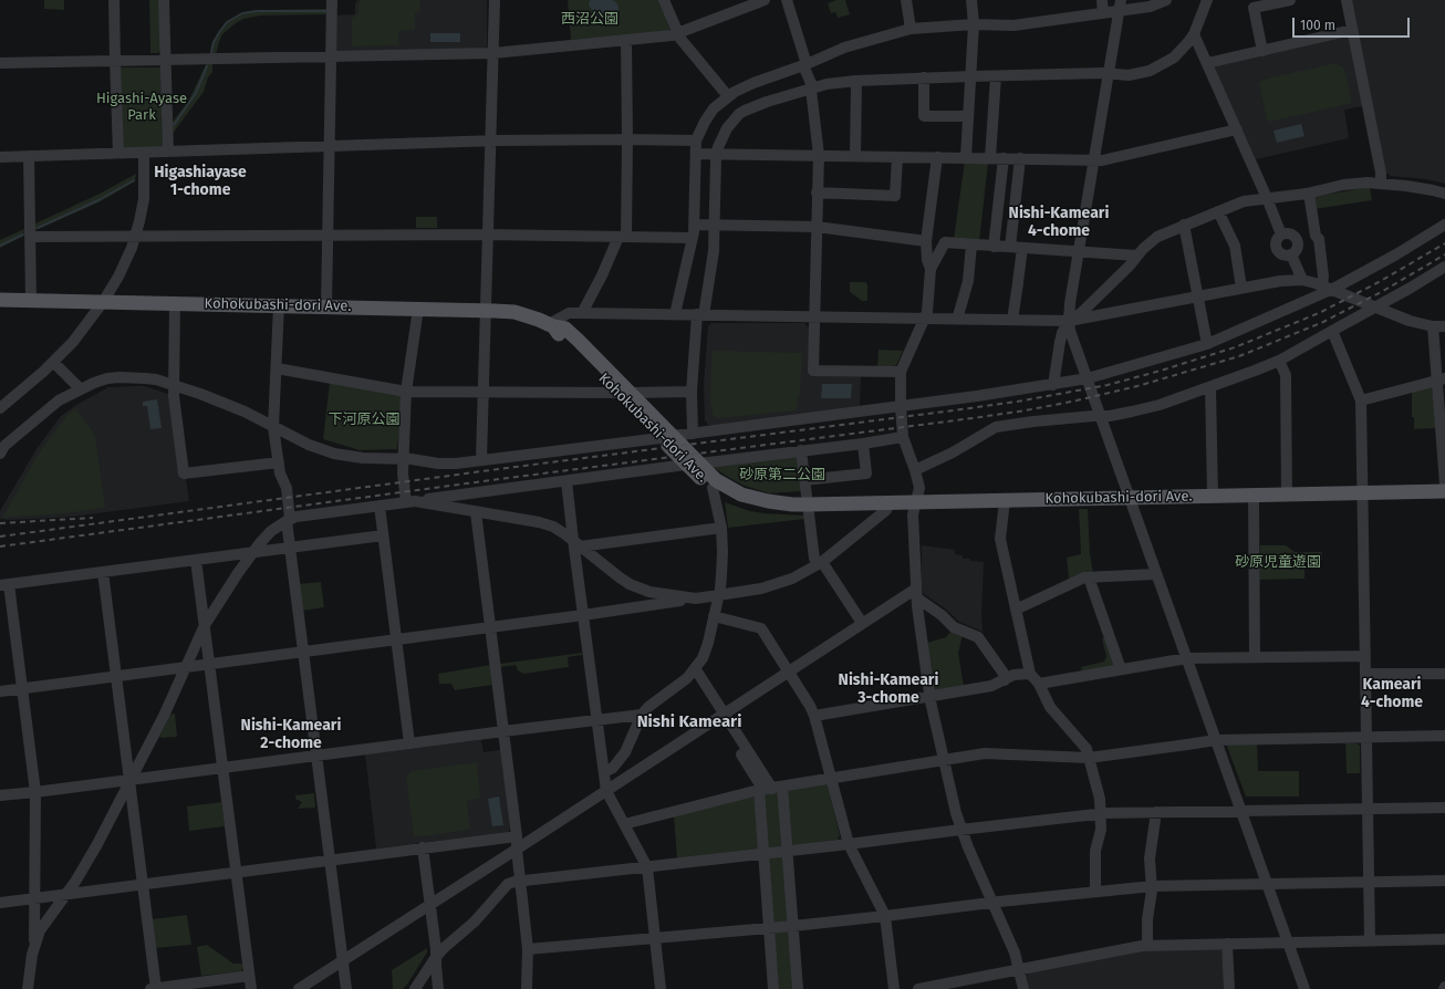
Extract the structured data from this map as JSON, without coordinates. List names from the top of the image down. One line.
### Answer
{"streets":{"main road":["Kohokubashi-dori Ave."]},"districts":["Higashiayase 1-chome","Nishi-Kameari 4-chome","Nishi-Kameari 3-chome","Kameari 4-chome","Nishi Kameari","Nishi-Kameari 2-chome"],"parks":["西沼公園","Higashi-Ayase Park","下河原公園","砂原第二公園","砂原児童遊園"],"scale_bar":"100 m"}
